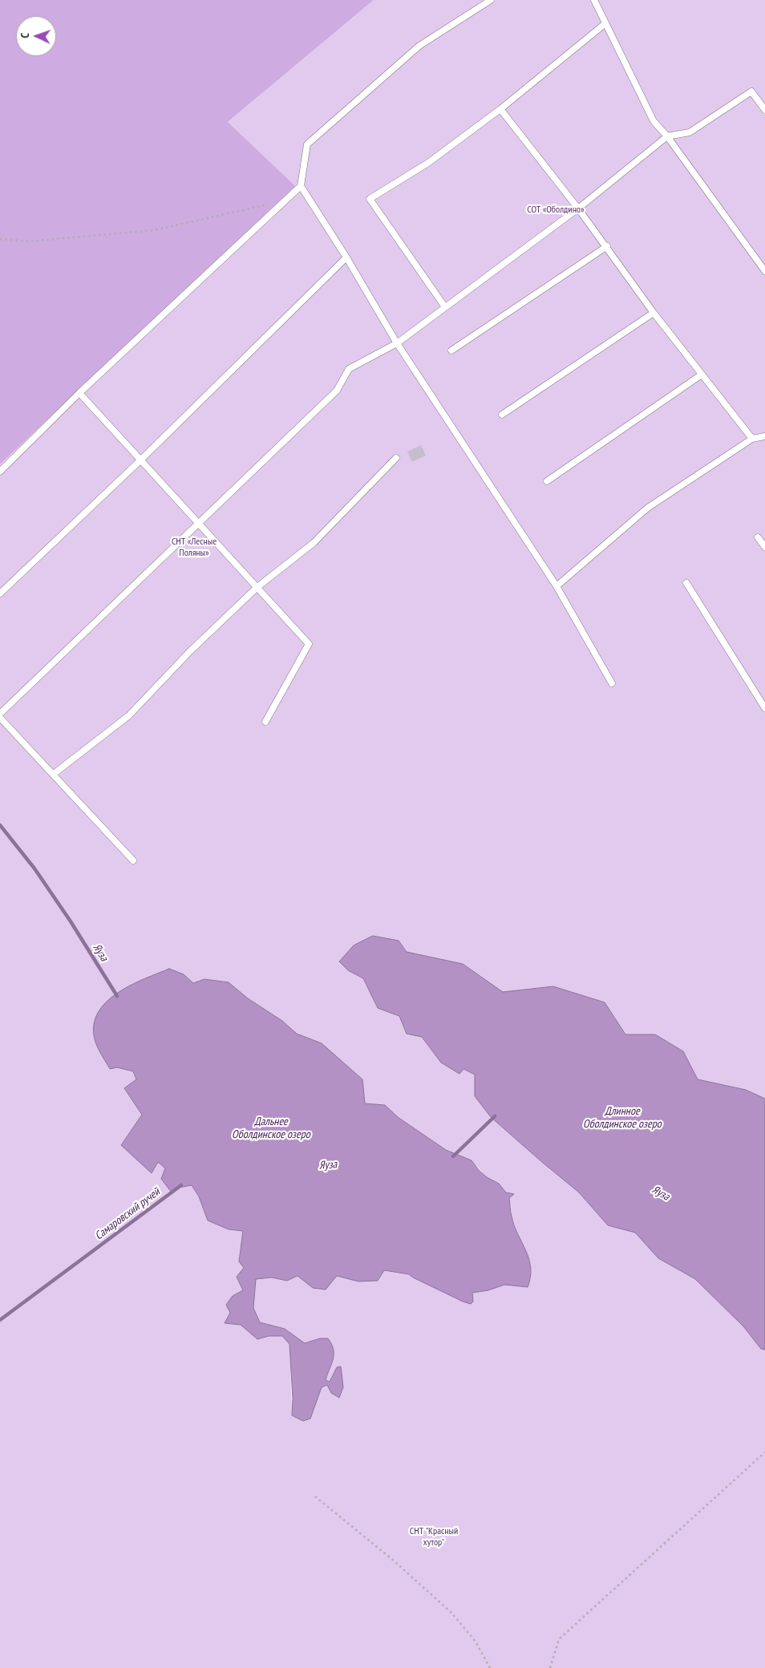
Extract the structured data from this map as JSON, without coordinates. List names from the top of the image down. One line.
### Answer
{"water":["Яуза","Длинное Оболдинское озеро","Дальнее Оболдинское озеро","Самаровский ручей"],"parks":["СОТ «Оболдино»","СНТ «Лесные Поляны»","СНТ \"Красный хутор\""],"north":"left"}
